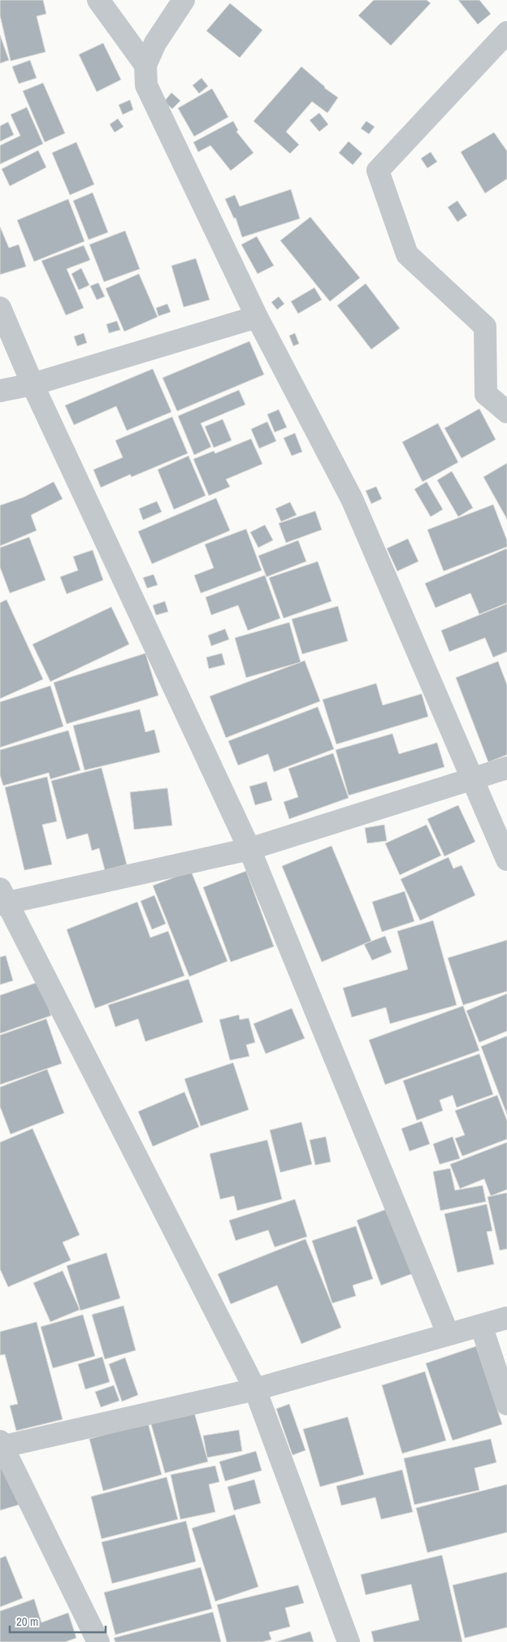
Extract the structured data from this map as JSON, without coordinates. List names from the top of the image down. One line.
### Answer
{"scale_bar":"20 m"}
